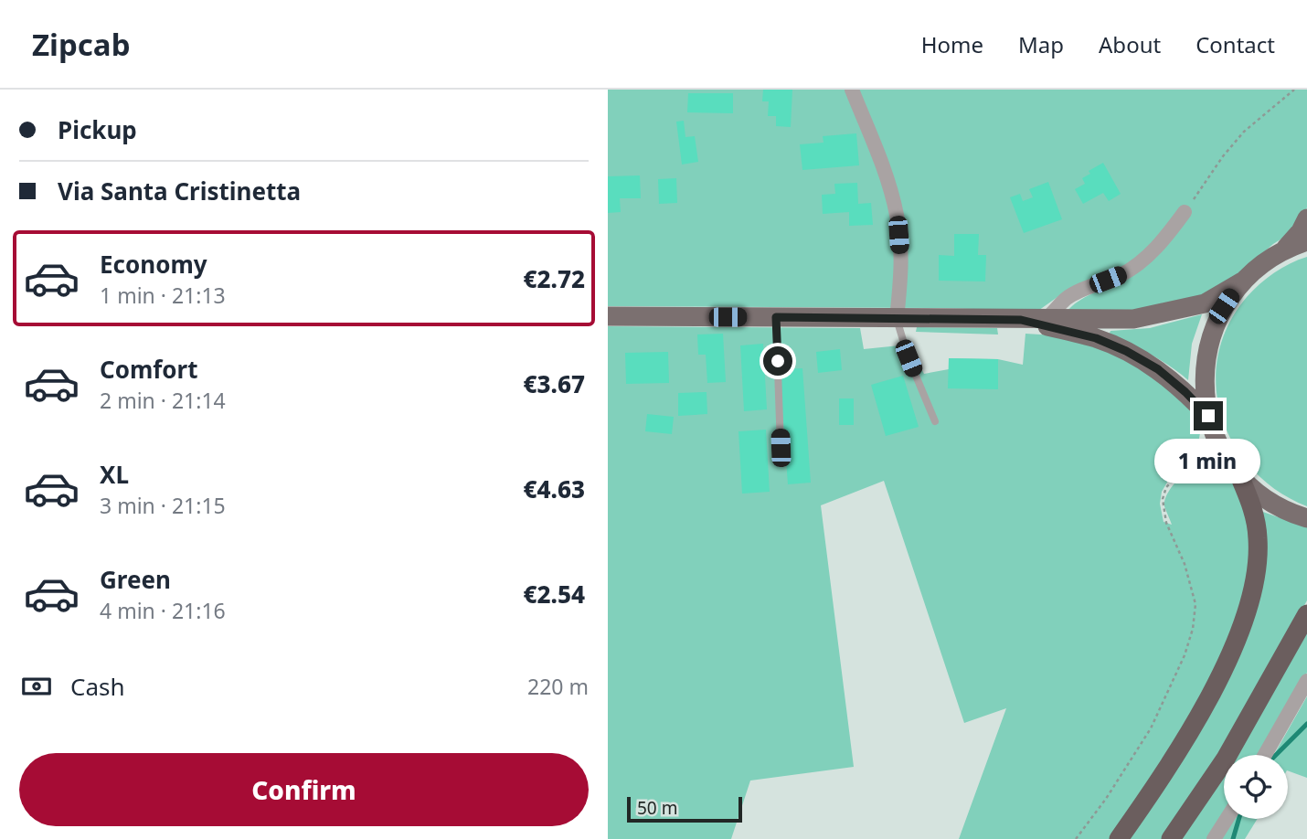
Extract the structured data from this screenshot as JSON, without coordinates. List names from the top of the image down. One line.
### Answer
{"scale_bar":"50 m","page":{"header":"Zipcab","nav":["Home","Map","About","Contact"],"banner":["Pickup","Via Santa Cristinetta"],"list":[{"name":"Economy","note":"1 min · 21:13","value":"€2.72"},{"name":"Comfort","note":"2 min · 21:14","value":"€3.67"},{"name":"XL","note":"3 min · 21:15","value":"€4.63"},{"name":"Green","note":"4 min · 21:16","value":"€2.54"}],"bubble":"1 min","pay":["Cash","220 m"],"buttons":"Confirm","scale":"50 m"}}
